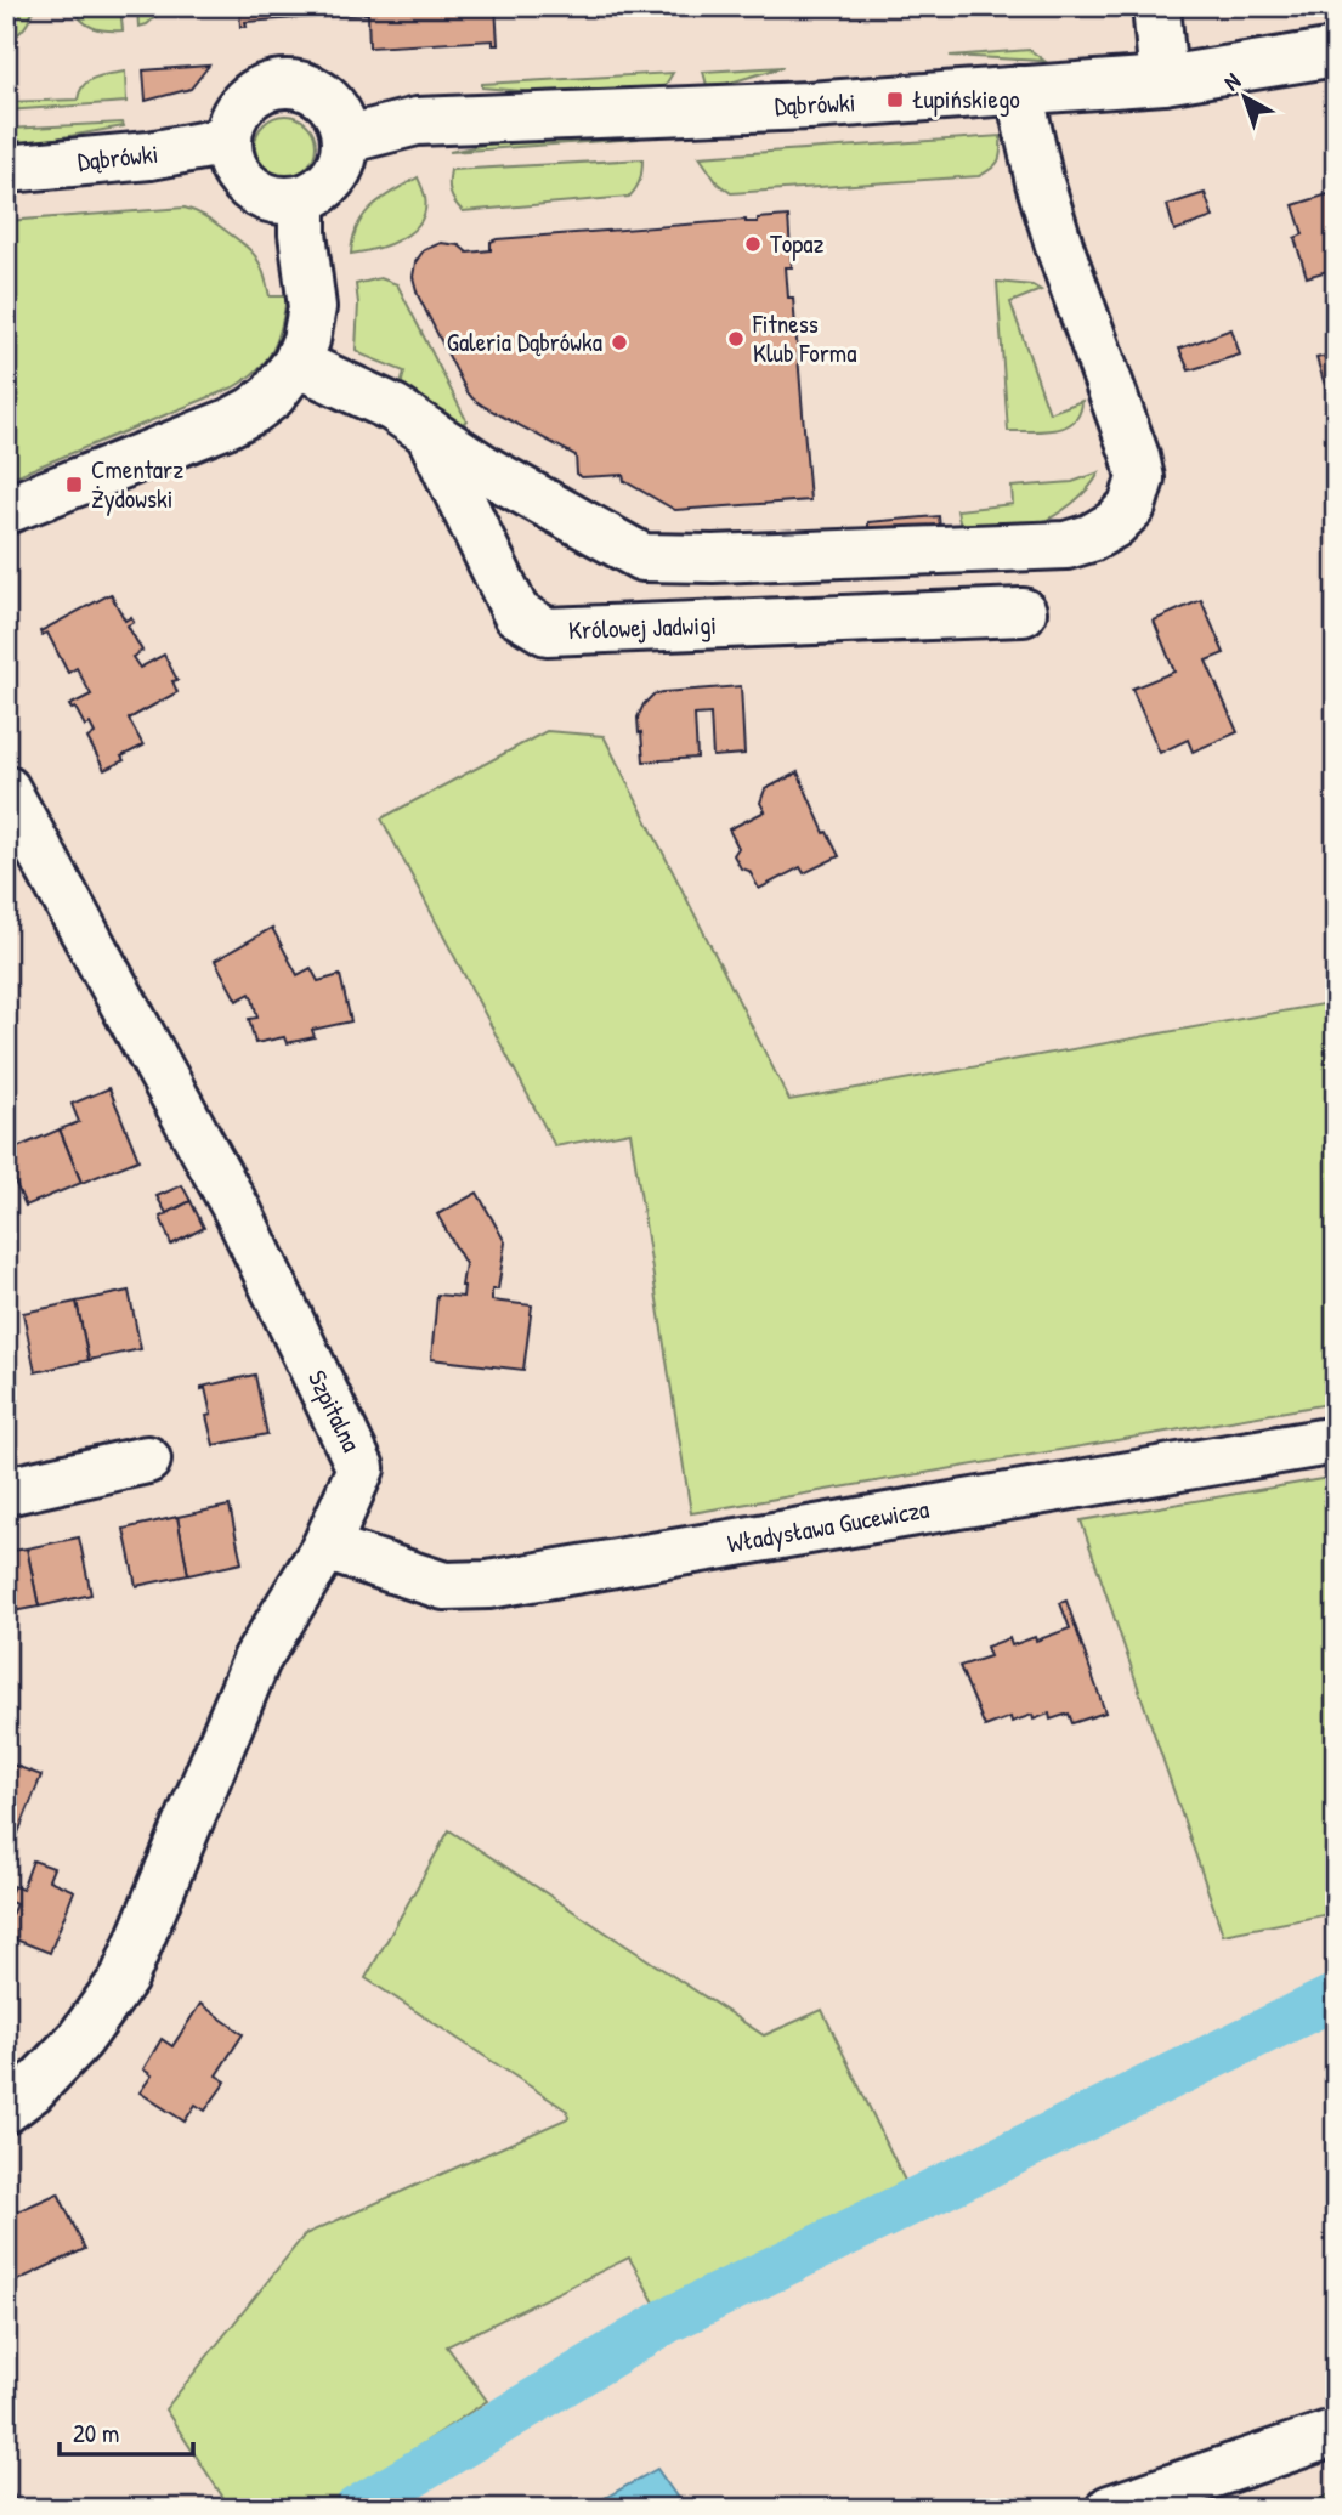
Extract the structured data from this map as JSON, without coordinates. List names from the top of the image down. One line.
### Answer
{"streets":{"street":["Dąbrówki","Królowej Jadwigi","Szpitalna","Władysława Gucewicza"]},"crossings":[["Szpitalna","Władysława Gucewicza"]],"places":{"transit":["Łupińskiego","Cmentarz Żydowski"],"other":["Topaz","Fitness Klub Forma","Galeria Dąbrówka"]},"scale_bar":"20 m","north":"top left"}
